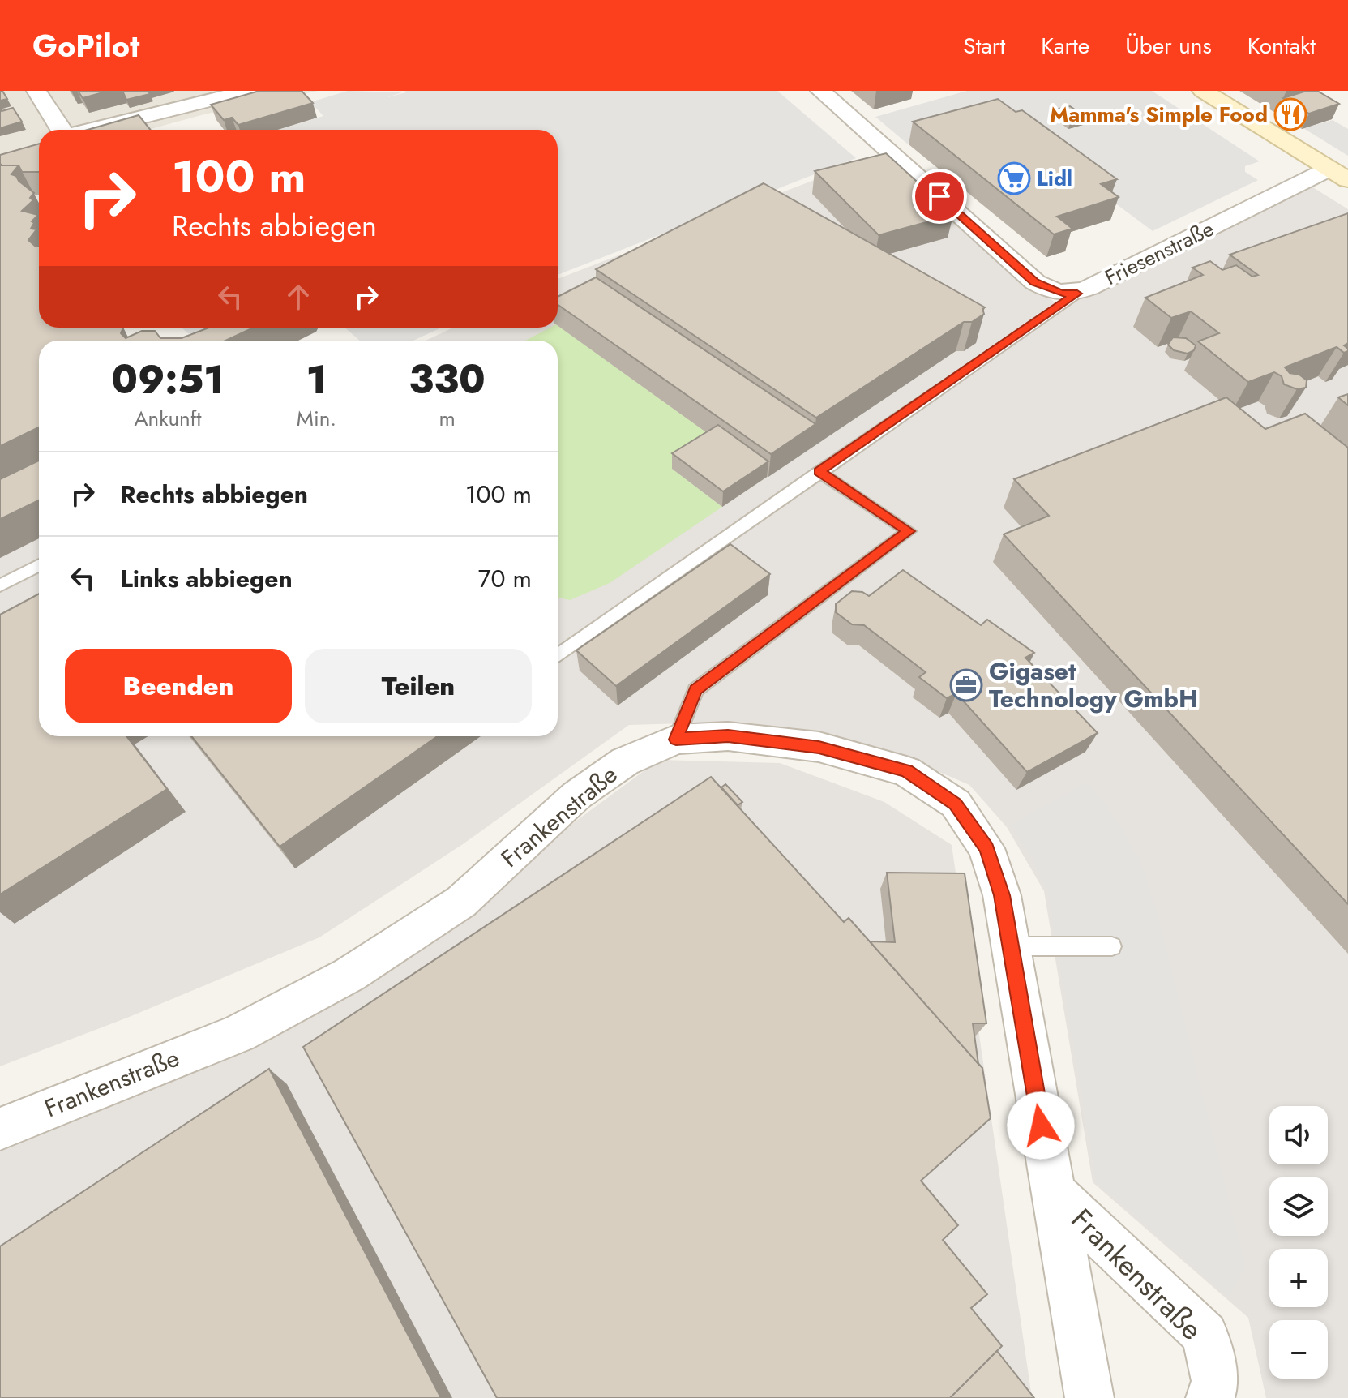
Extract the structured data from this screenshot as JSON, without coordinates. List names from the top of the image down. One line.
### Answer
{"streets":{"street":["Friesenstraße","Frankenstraße"]},"places":{"restaurant":["Mamma's Simple Food"],"supermarket":["Lidl"],"office":["Gigaset Technology GmbH"]},"page":{"header":"GoPilot","nav":["Start","Karte","Über uns","Kontakt"],"turn":["100 m","Rechts abbiegen"],"eta":["09:51","Ankunft","1","Min.","330","m"],"list":[{"name":"Rechts abbiegen","value":"100 m"},{"name":"Links abbiegen","value":"70 m"}],"buttons":["Beenden","Teilen"],"map_buttons":["+","−"]}}
